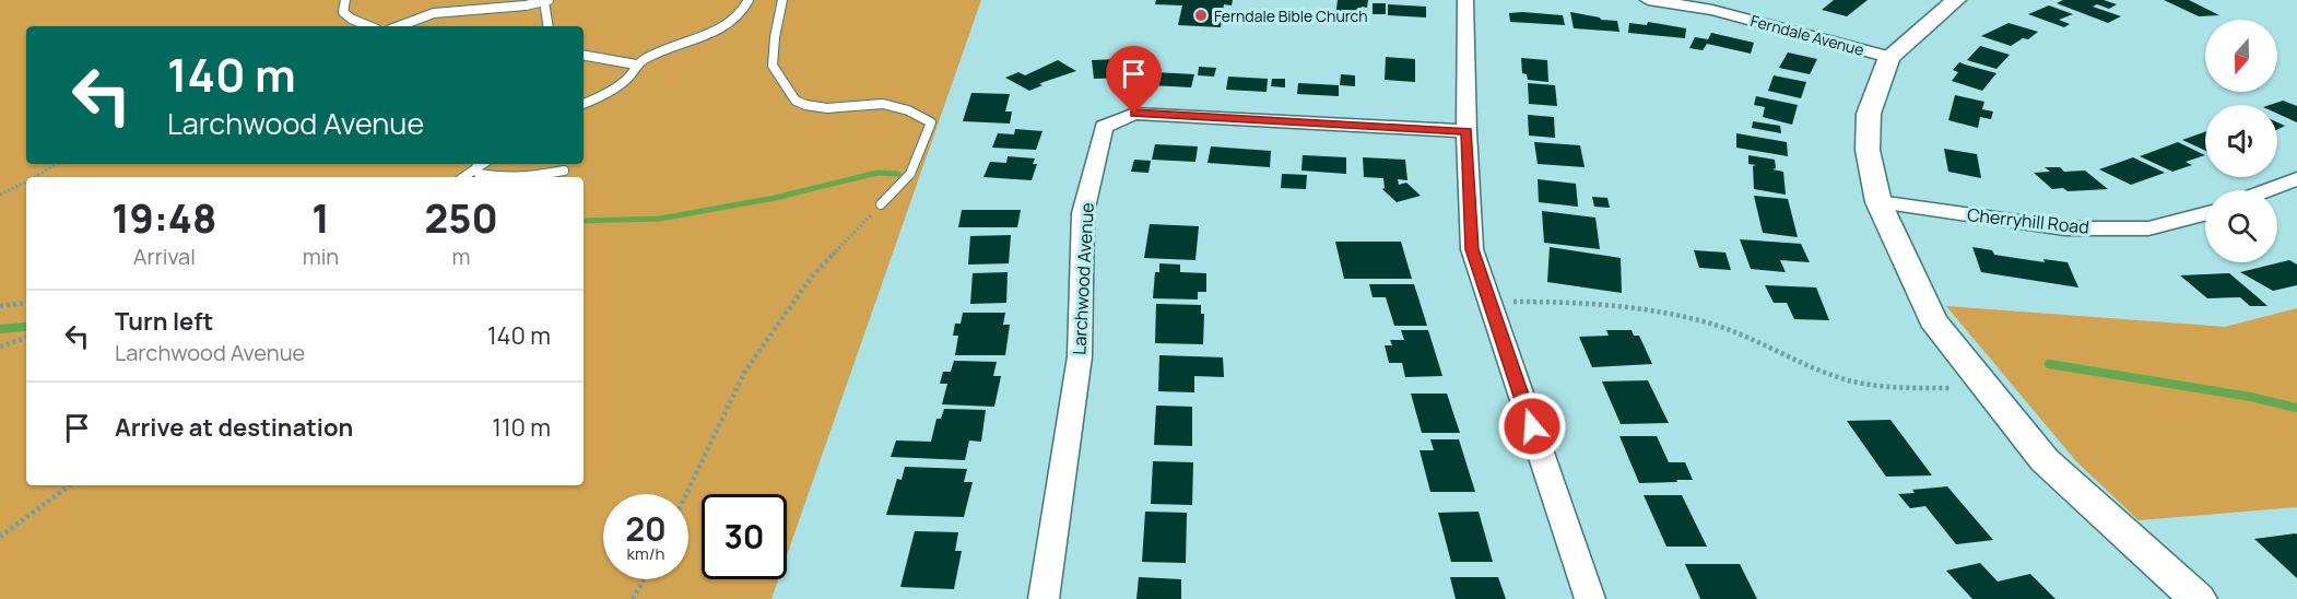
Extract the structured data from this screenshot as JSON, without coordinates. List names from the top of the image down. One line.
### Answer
{"streets":{"street":["Ferndale Avenue","Cherryhill Road","Larchwood Avenue"]},"places":["Ferndale Bible Church"],"north":"bottom","page":{"turn":["140 m","Larchwood Avenue"],"eta":["19:48","Arrival","1","min","250","m"],"list":[{"name":"Turn left","note":"Larchwood Avenue","value":"140 m"},{"name":"Arrive at destination","value":"110 m"}],"speed":"20 km/h","limit":"30"}}
